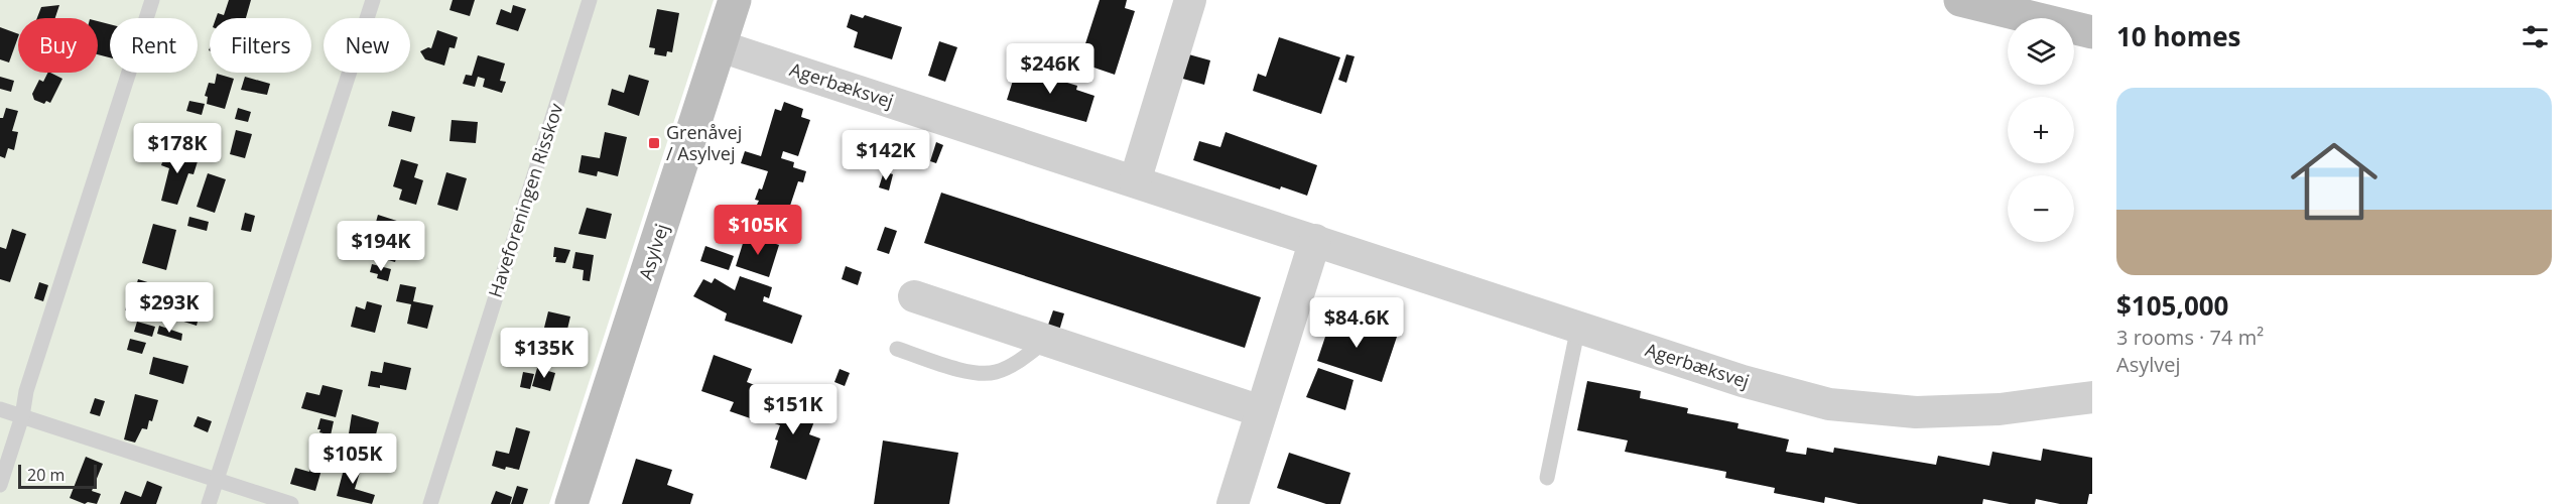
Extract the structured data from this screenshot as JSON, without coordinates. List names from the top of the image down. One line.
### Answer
{"streets":{"street":["Agerbæksvej","Asylvej"],"lane":["Haveforeningen Risskov"]},"crossings":[["Agerbæksvej","Asylvej"]],"places":{"transit":["Grenåvej / Asylvej"]},"scale_bar":"20 m","page":{"heading":"10 homes","map_buttons":["+","−"],"chip":["Buy","Rent","Filters","New"],"price":["$246K","$178K","$142K","$105K","$194K","$293K","$84.6K","$135K","$151K","$105K"],"list":[{"name":"$105,000","note":"3 rooms · 74 m² · Asylvej"}],"scale":"20 m"}}
